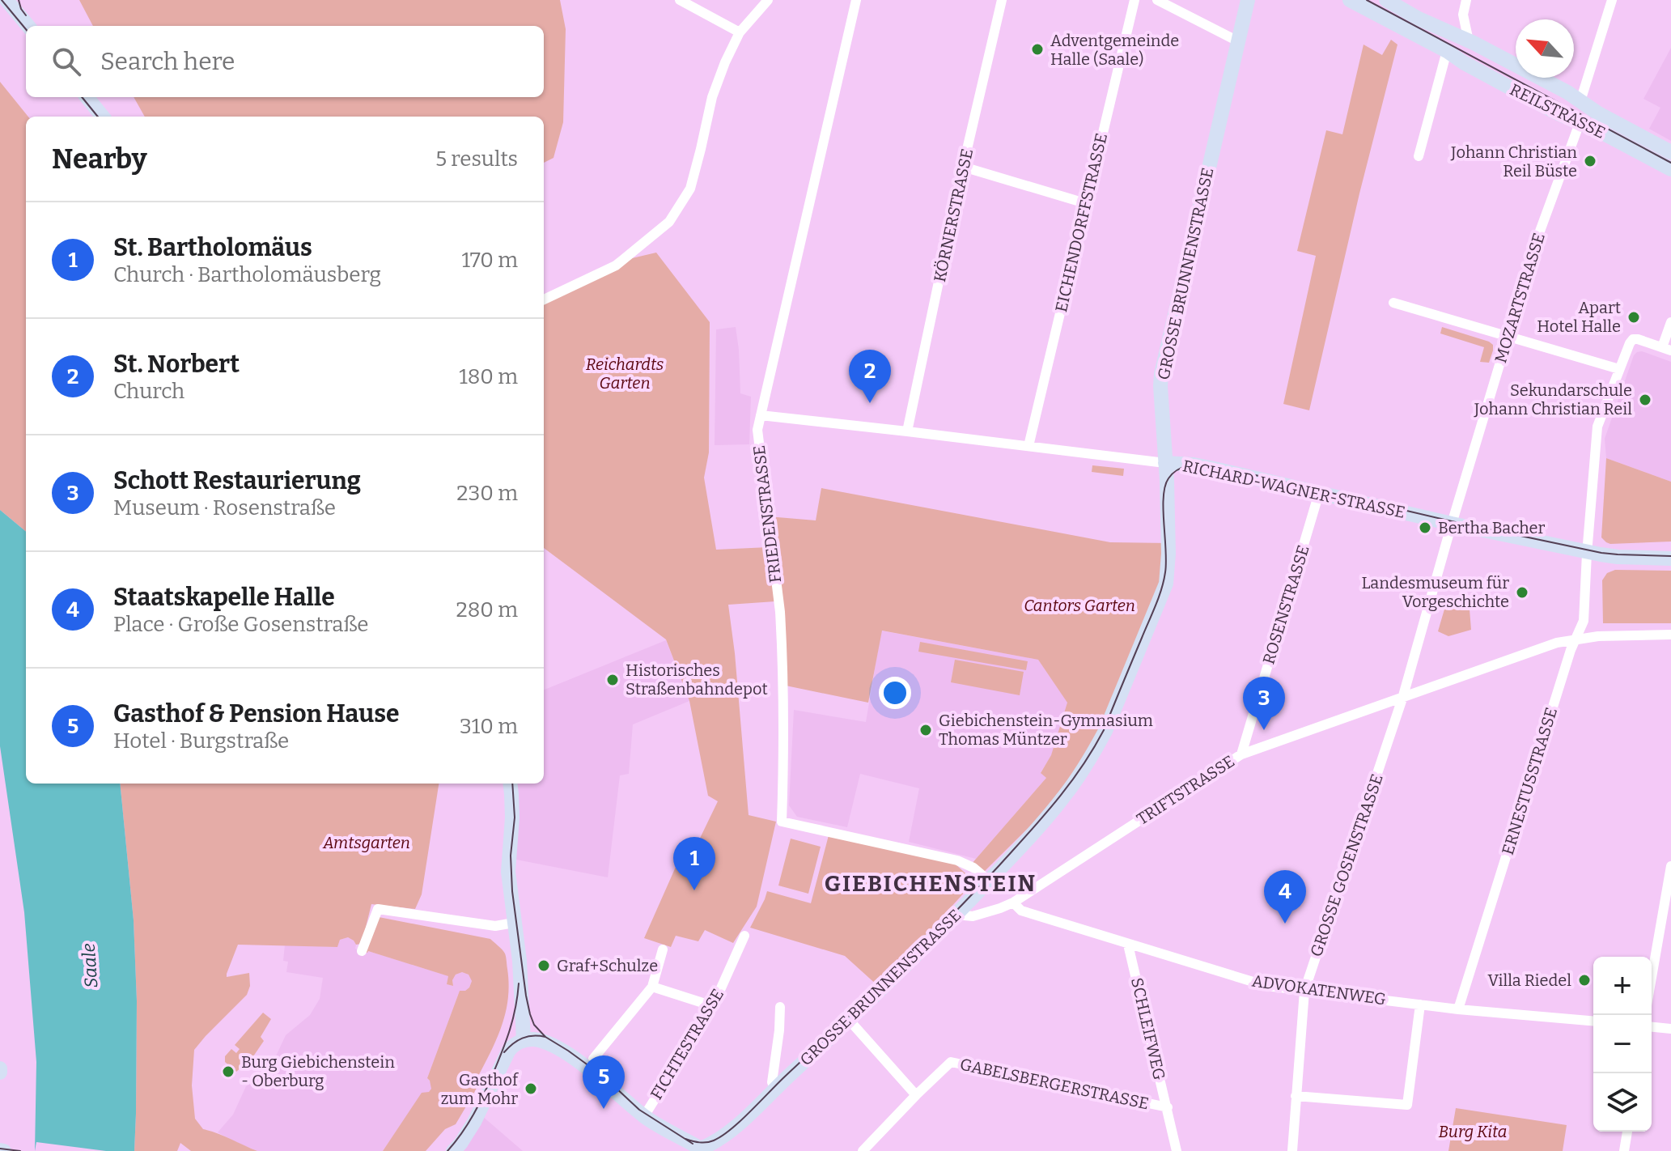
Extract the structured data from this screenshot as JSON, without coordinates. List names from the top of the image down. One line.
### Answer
{"streets":{"main road":["REILSTRASSE","GROSSE BRUNNENSTRASSE","RICHARD-WAGNER-STRASSE"],"street":["KÖRNERSTRASSE","EICHENDORFFSTRASSE","MOZARTSTRASSE","FRIEDENSTRASSE","ROSENSTRASSE","ERNESTUSSTRASSE","TRIFTSTRASSE","GROSSE GOSENSTRASSE","ADVOKATENWEG","SCHLEIFWEG","FICHTESTRASSE","GABELSBERGERSTRASSE"]},"crossings":[["REILSTRASSE","MOZARTSTRASSE"],["KÖRNERSTRASSE","RICHARD-WAGNER-STRASSE"],["EICHENDORFFSTRASSE","RICHARD-WAGNER-STRASSE"],["GROSSE BRUNNENSTRASSE","RICHARD-WAGNER-STRASSE"],["GROSSE BRUNNENSTRASSE","FRIEDENSTRASSE"],["GROSSE BRUNNENSTRASSE","TRIFTSTRASSE"],["MOZARTSTRASSE","RICHARD-WAGNER-STRASSE"],["MOZARTSTRASSE","TRIFTSTRASSE"],["MOZARTSTRASSE","GROSSE GOSENSTRASSE"],["RICHARD-WAGNER-STRASSE","FRIEDENSTRASSE"],["RICHARD-WAGNER-STRASSE","ROSENSTRASSE"],["RICHARD-WAGNER-STRASSE","ERNESTUSSTRASSE"],["ROSENSTRASSE","TRIFTSTRASSE"],["ERNESTUSSTRASSE","TRIFTSTRASSE"],["ERNESTUSSTRASSE","ADVOKATENWEG"],["TRIFTSTRASSE","GROSSE GOSENSTRASSE"],["TRIFTSTRASSE","ADVOKATENWEG"],["GROSSE GOSENSTRASSE","ADVOKATENWEG"],["ADVOKATENWEG","SCHLEIFWEG"],["SCHLEIFWEG","GABELSBERGERSTRASSE"]],"districts":["GIEBICHENSTEIN"],"water":["Saale"],"parks":["Reichardts Garten","Cantors Garten","Amtsgarten","Burg Kita"],"places":["Adventgemeinde Halle (Saale)","Johann Christian Reil Büste","Apart Hotel Halle","Sekundarschule Johann Christian Reil","Bertha Bacher","Landesmuseum für Vorgeschichte","Historisches Straßenbahndepot","Giebichenstein-Gymnasium Thomas Müntzer","Graf+Schulze","Villa Riedel","Burg Giebichenstein - Oberburg","Gasthof zum Mohr"],"north":"top left","page":{"search":"Search here","heading":["Nearby","5 results"],"list":[{"mark":"1","name":"St. Bartholomäus","note":"Church · Bartholomäusberg","value":"170 m"},{"mark":"2","name":"St. Norbert","note":"Church","value":"180 m"},{"mark":"3","name":"Schott Restaurierung","note":"Museum · Rosenstraße","value":"230 m"},{"mark":"4","name":"Staatskapelle Halle","note":"Place · Große Gosenstraße","value":"280 m"},{"mark":"5","name":"Gasthof & Pension Hause","note":"Hotel · Burgstraße","value":"310 m"}],"pins":["2","3","1","4","5"],"map_buttons":["+","−"]}}
